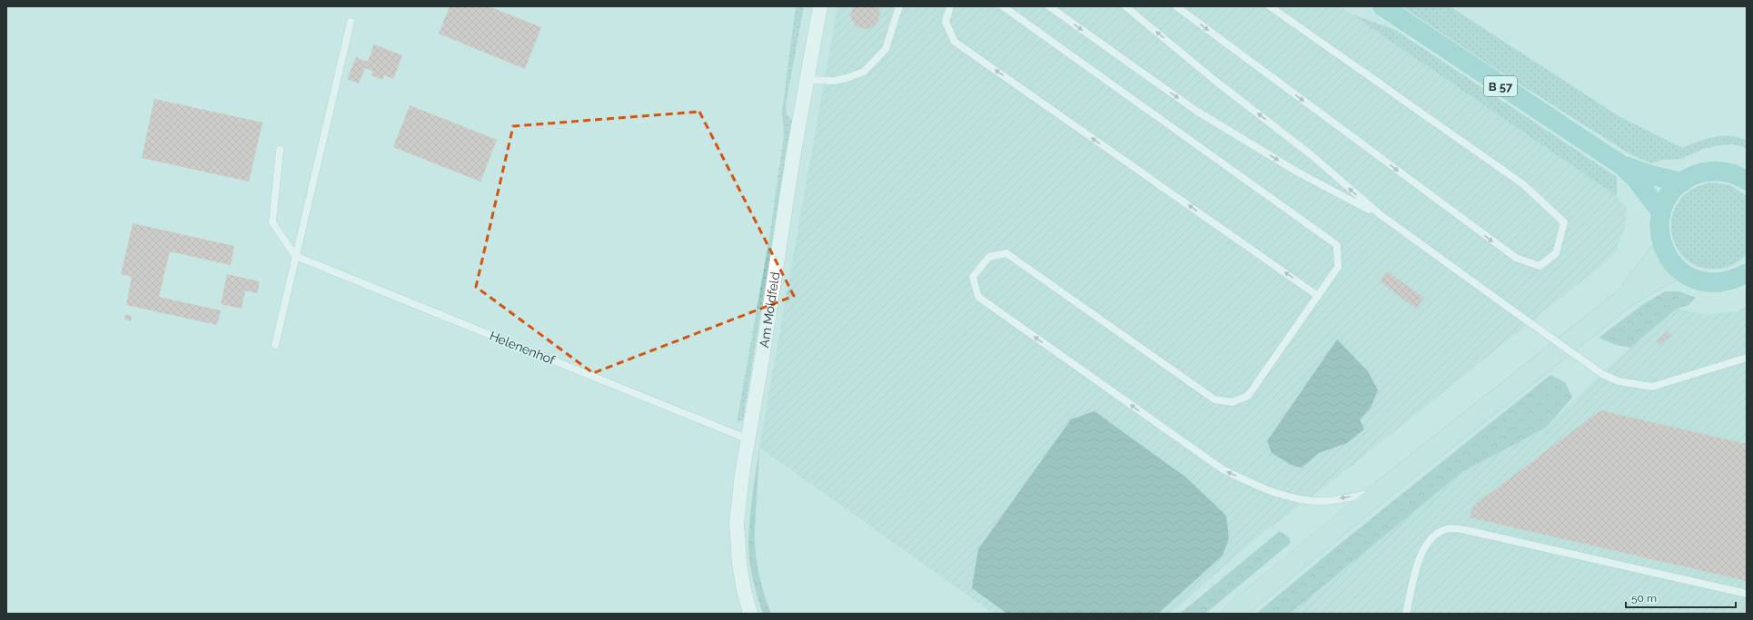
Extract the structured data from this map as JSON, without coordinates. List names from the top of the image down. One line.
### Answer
{"streets":{"main road":["B 57"],"street":["Am Moldfeld"],"lane":["Helenenhof"]},"crossings":[["Am Moldfeld","Helenenhof"]],"scale_bar":"50 m"}
